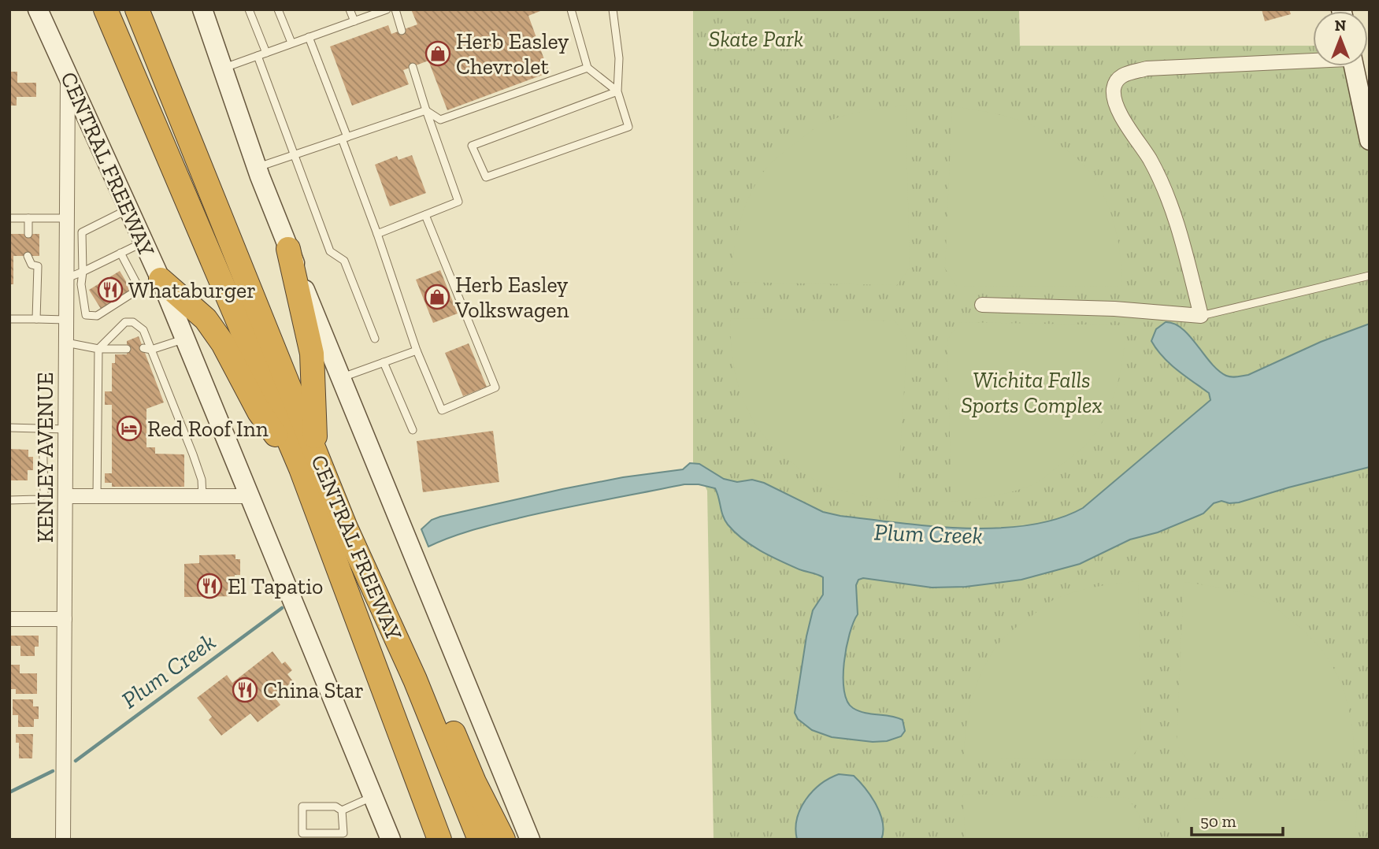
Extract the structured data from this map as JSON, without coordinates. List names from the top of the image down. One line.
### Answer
{"streets":{"highway":["CENTRAL FREEWAY"],"street":["KENLEY AVENUE"]},"crossings":[["CENTRAL FREEWAY","KENLEY AVENUE"]],"water":["Plum Creek"],"parks":["Skate Park","Wichita Falls Sports Complex"],"places":{"shop":["Herb Easley Chevrolet","Herb Easley Volkswagen"],"restaurant":["Whataburger","El Tapatio","China Star"],"hotel":["Red Roof Inn"]},"scale_bar":"50 m","north":"top"}
